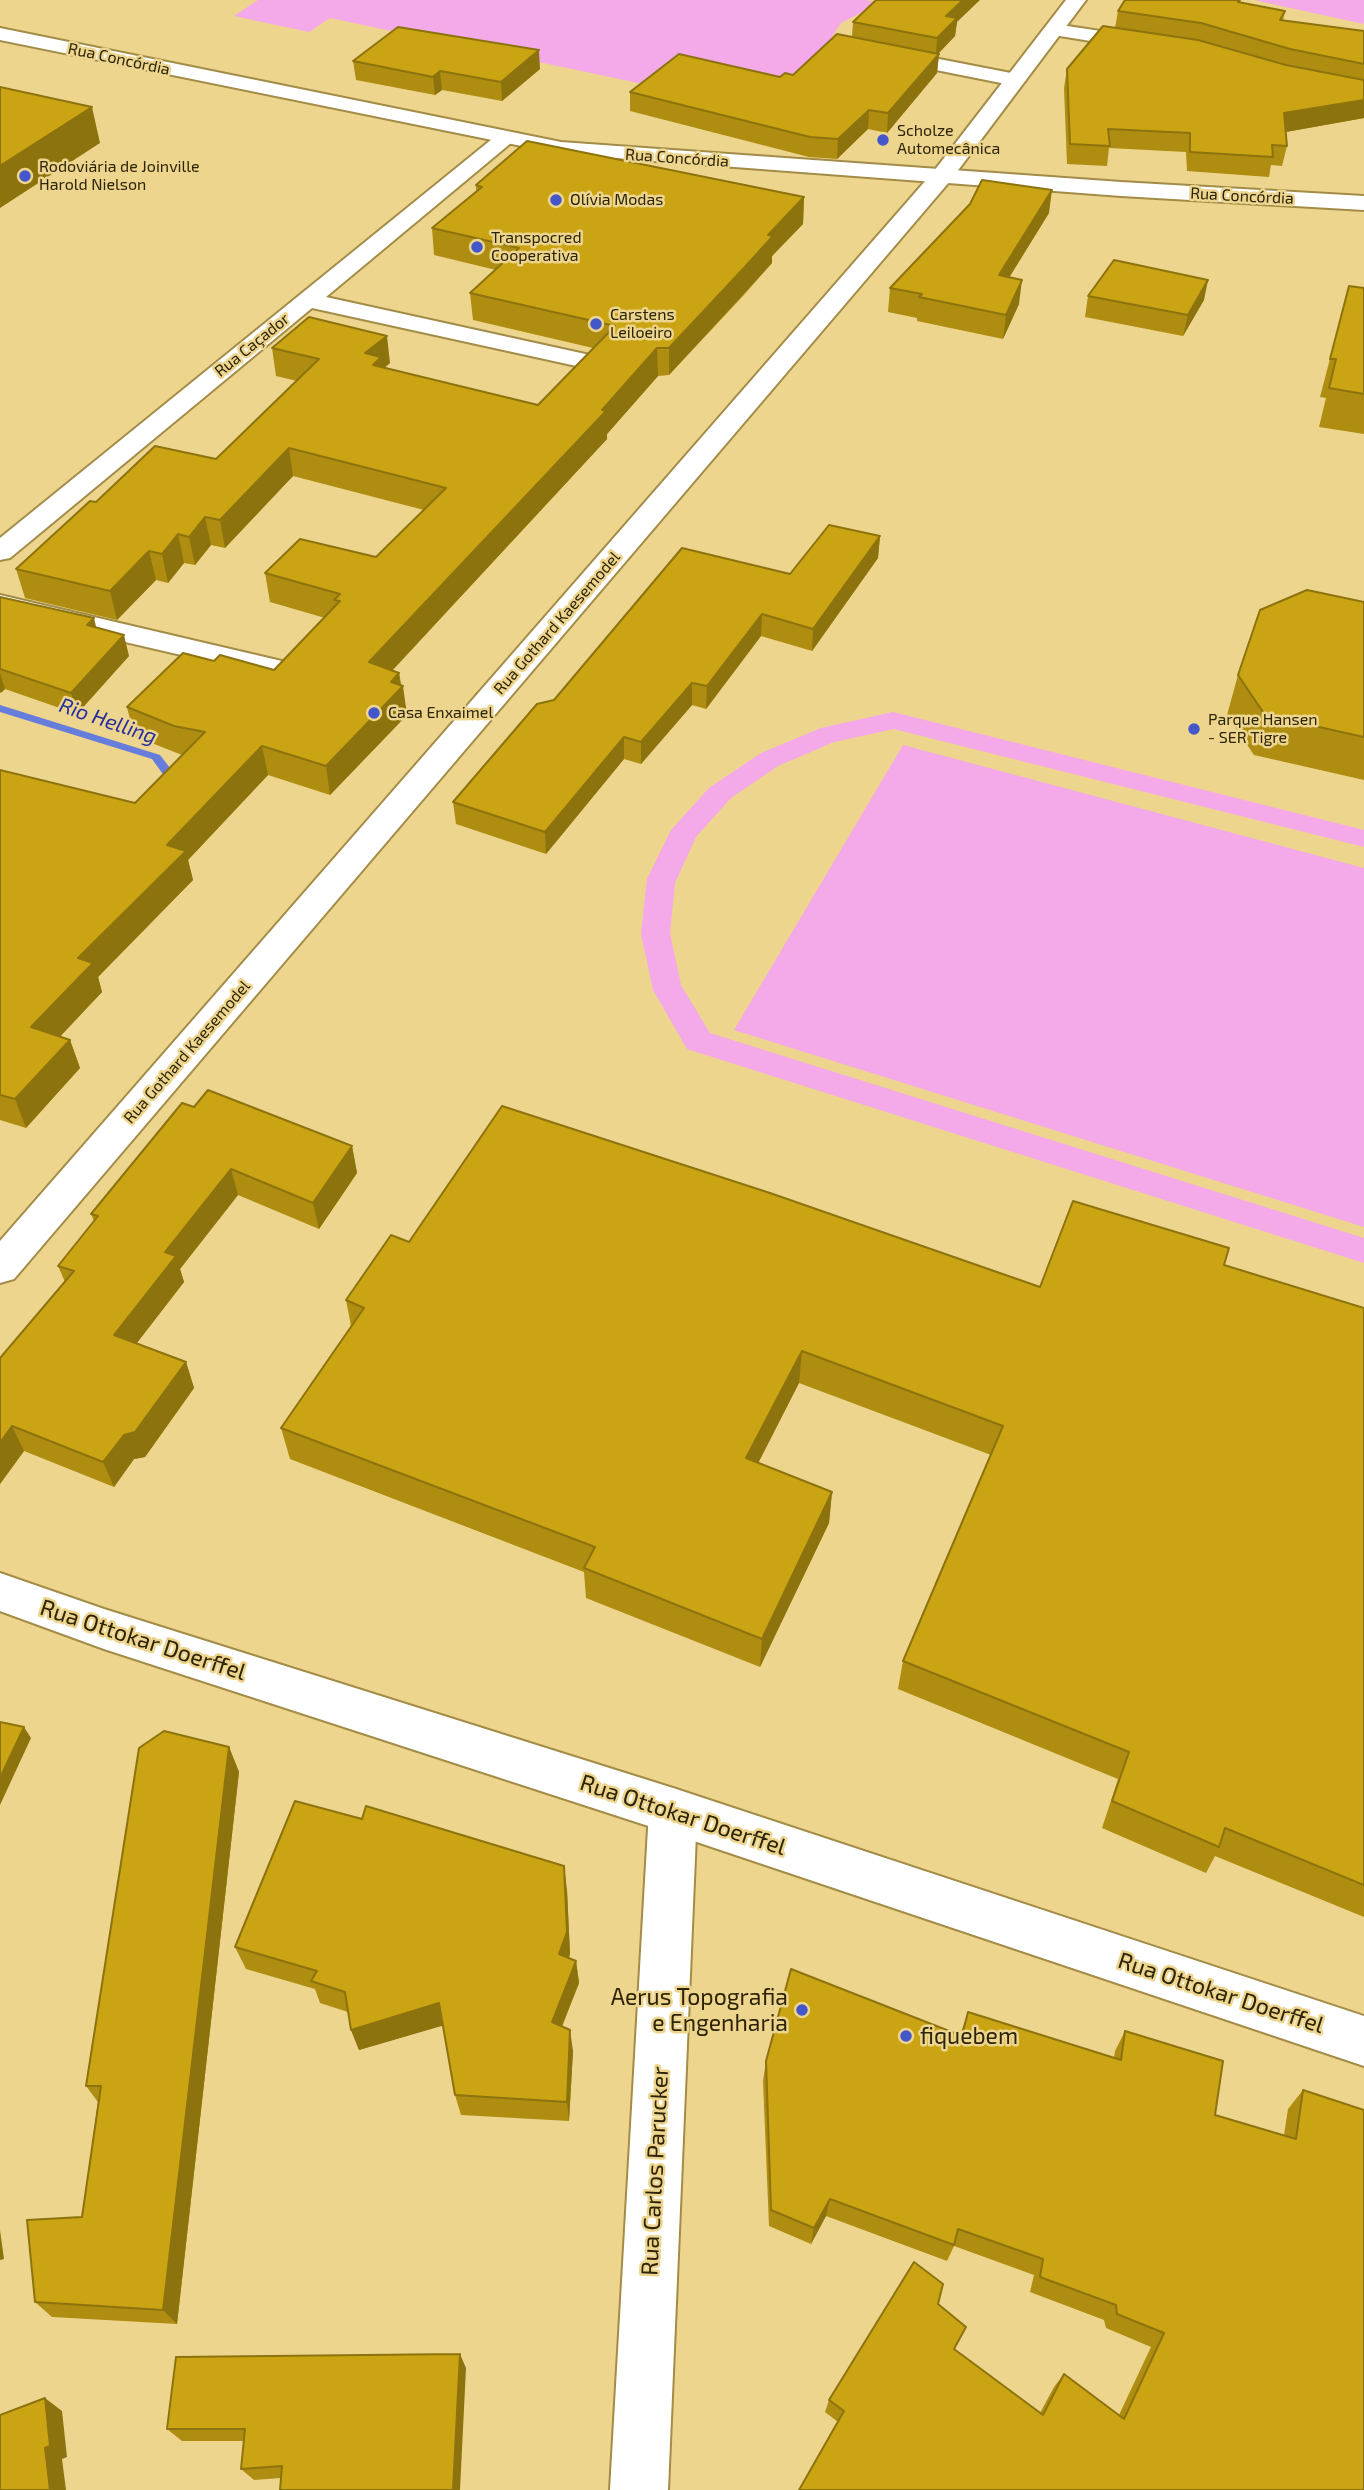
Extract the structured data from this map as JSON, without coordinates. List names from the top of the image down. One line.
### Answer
{"streets":{"street":["Rua Concórdia","Rua Caçador","Rua Gothard Kaesemodel","Rua Ottokar Doerffel","Rua Carlos Parucker"]},"crossings":[["Rua Concórdia","Rua Caçador"],["Rua Concórdia","Rua Gothard Kaesemodel"],["Rua Ottokar Doerffel","Rua Carlos Parucker"]],"water":["Rio Helling"],"places":["Scholze Automecânica","Rodoviária de Joinville Harold Nielson","Olívia Modas","Transpocred Cooperativa","Carstens Leiloeiro","Casa Enxaimel","Parque Hansen - SER Tigre","Aerus Topografia e Engenharia","fiquebem"]}
